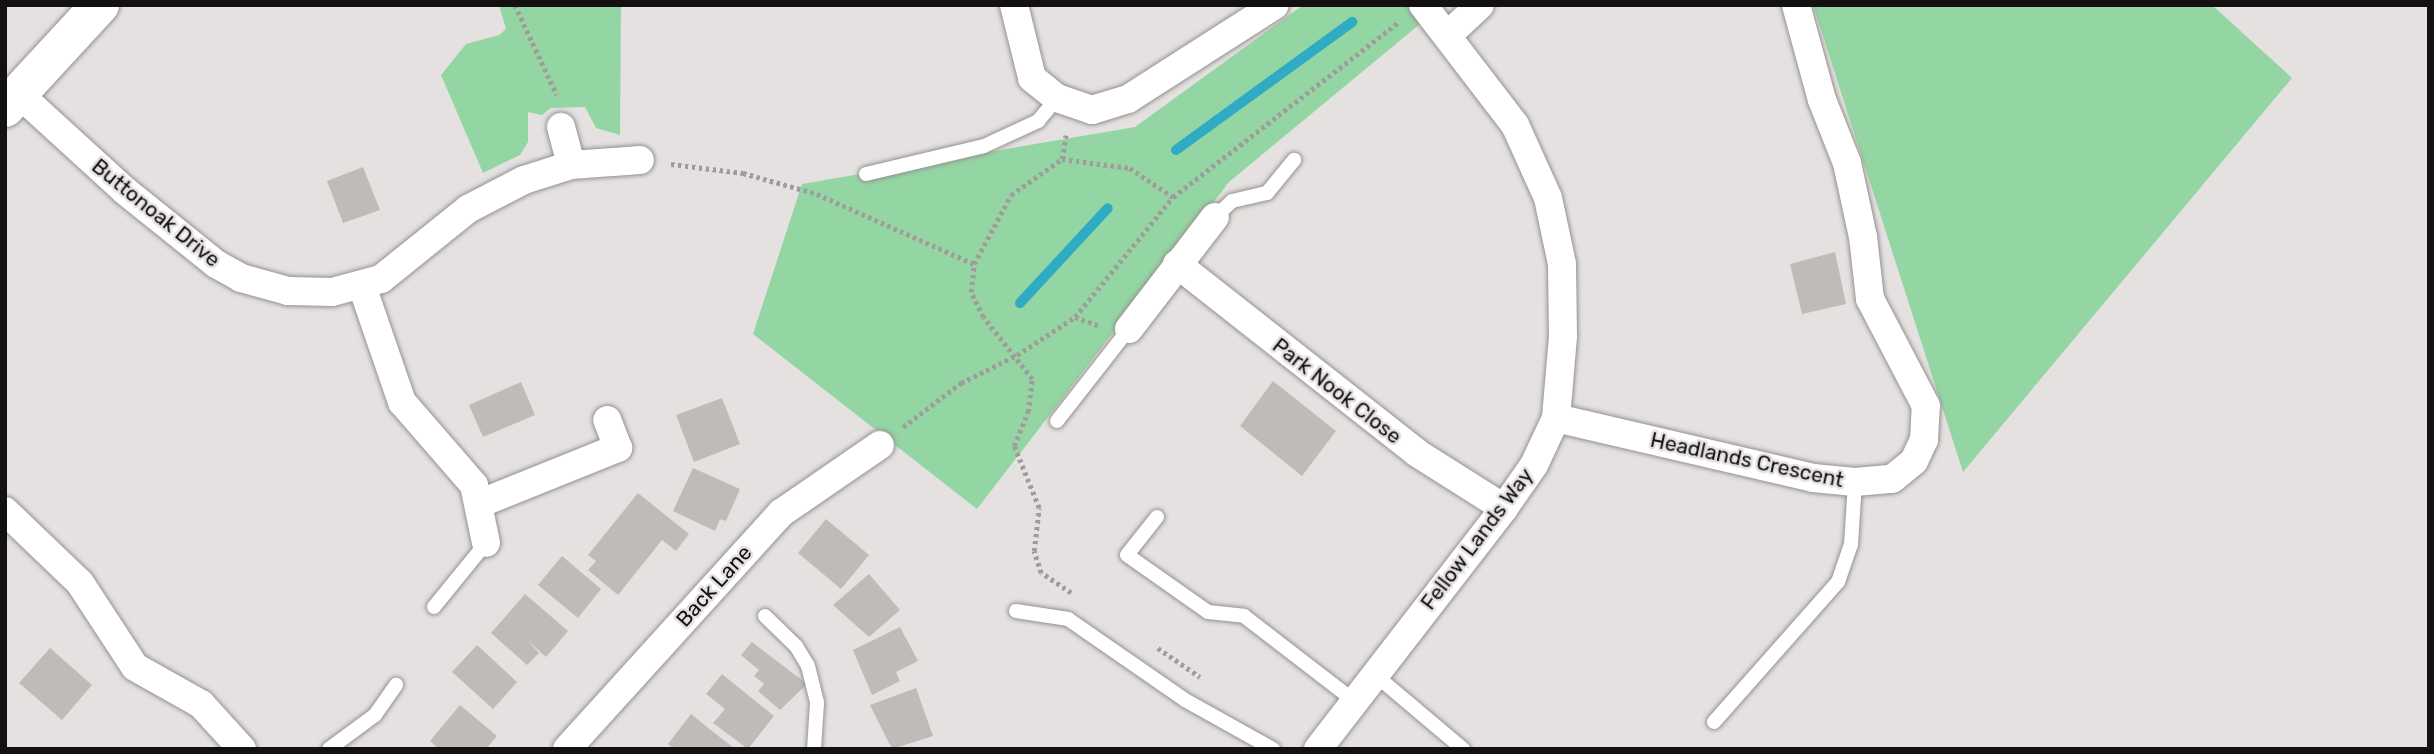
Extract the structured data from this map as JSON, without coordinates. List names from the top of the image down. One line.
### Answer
{"streets":{"street":["Buttonoak Drive","Park Nook Close","Headlands Crescent","Fellow Lands Way","Back Lane"]},"crossings":[["Park Nook Close","Fellow Lands Way"],["Headlands Crescent","Fellow Lands Way"]]}
